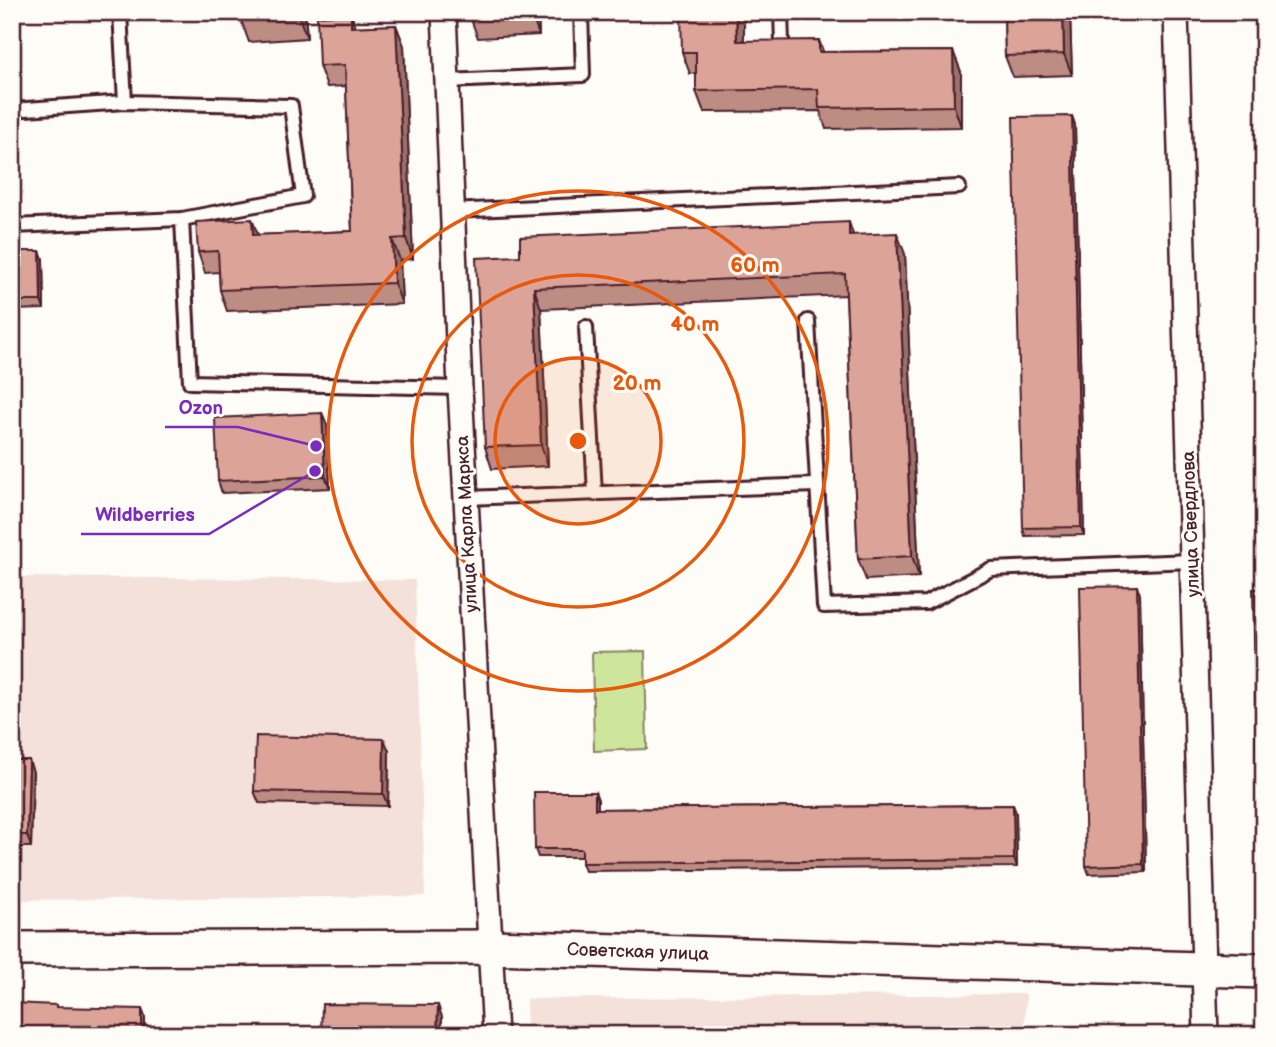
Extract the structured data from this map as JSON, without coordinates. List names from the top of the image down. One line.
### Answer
{"streets":{"street":["улица Карла Маркса","улица Свердлова","Советская улица"]},"crossings":[["улица Карла Маркса","Советская улица"],["улица Свердлова","Советская улица"]],"places":["Ozon","Wildberries"],"rings":["60 m","40 m","20 m"]}
